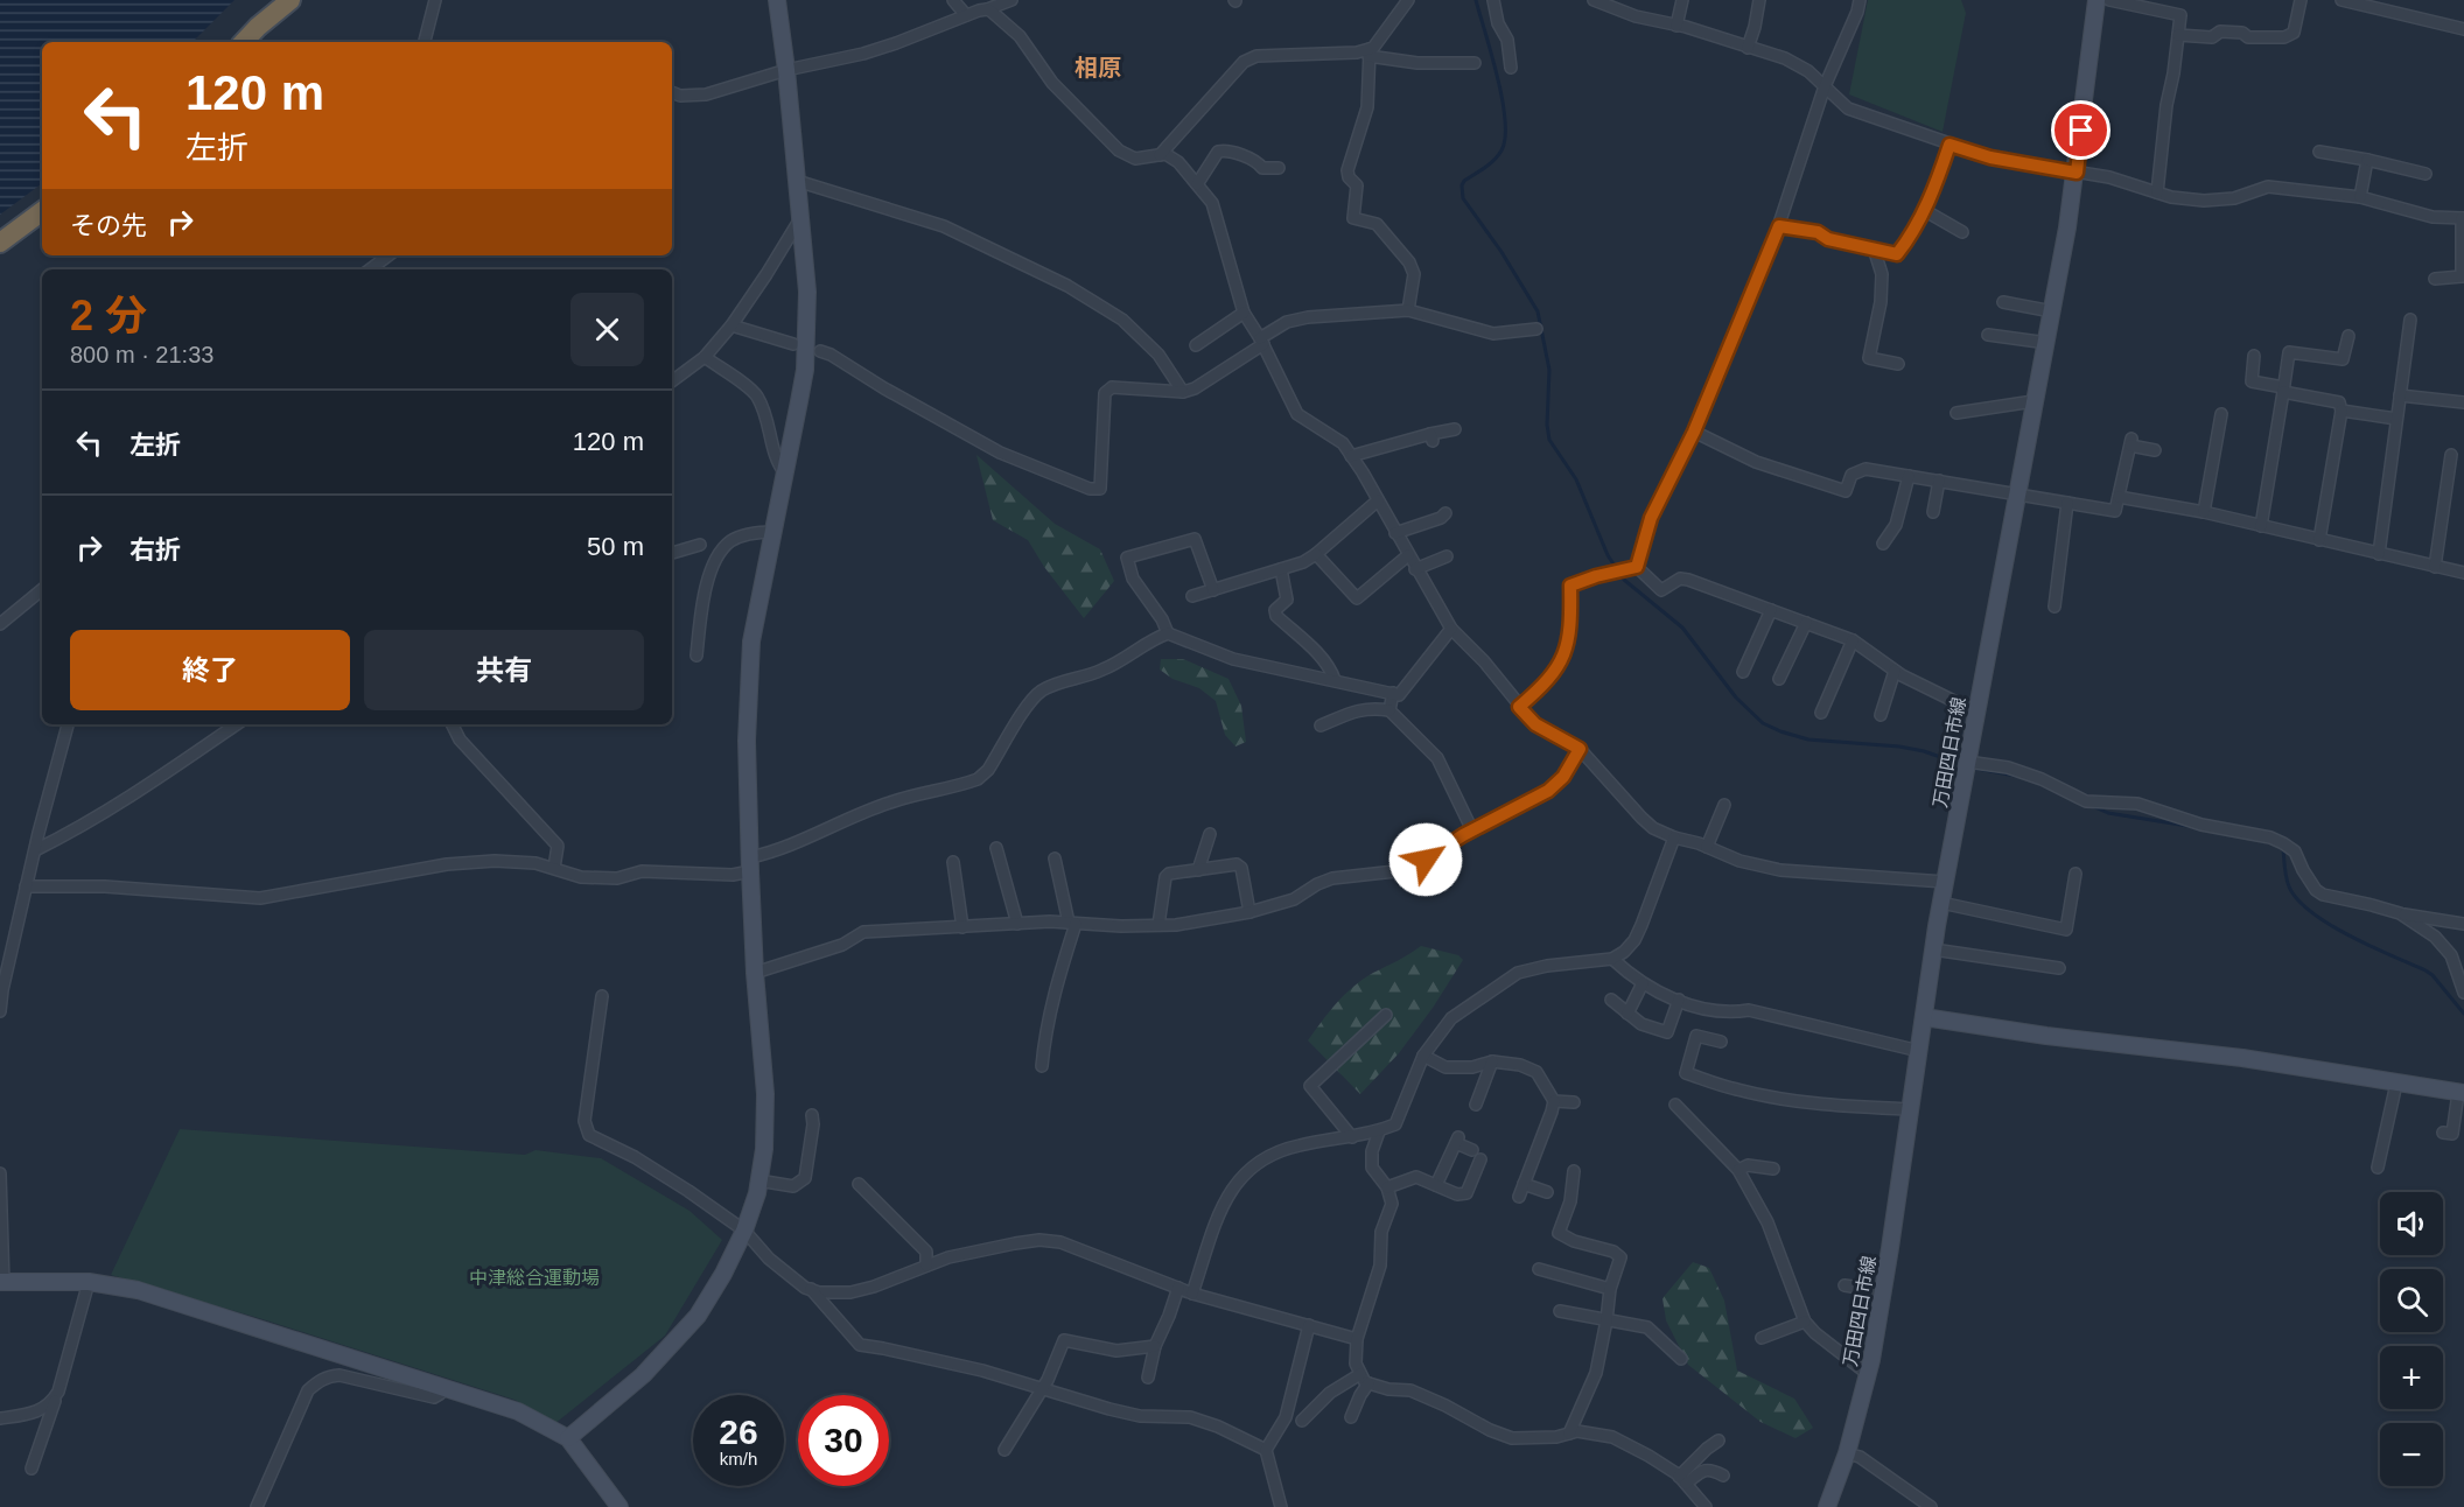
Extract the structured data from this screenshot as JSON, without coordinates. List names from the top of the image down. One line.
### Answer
{"streets":{"street":["万田四日市線"]},"districts":["相原"],"parks":["中津総合運動場"],"page":{"turn":["120 m","左折"],"then":"その先","heading":["2 分","800 m · 21:33"],"list":[{"name":"左折","value":"120 m"},{"name":"右折","value":"50 m"}],"buttons":["終了","共有"],"map_buttons":["+","−"],"speed":"26 km/h","limit":"30"}}
